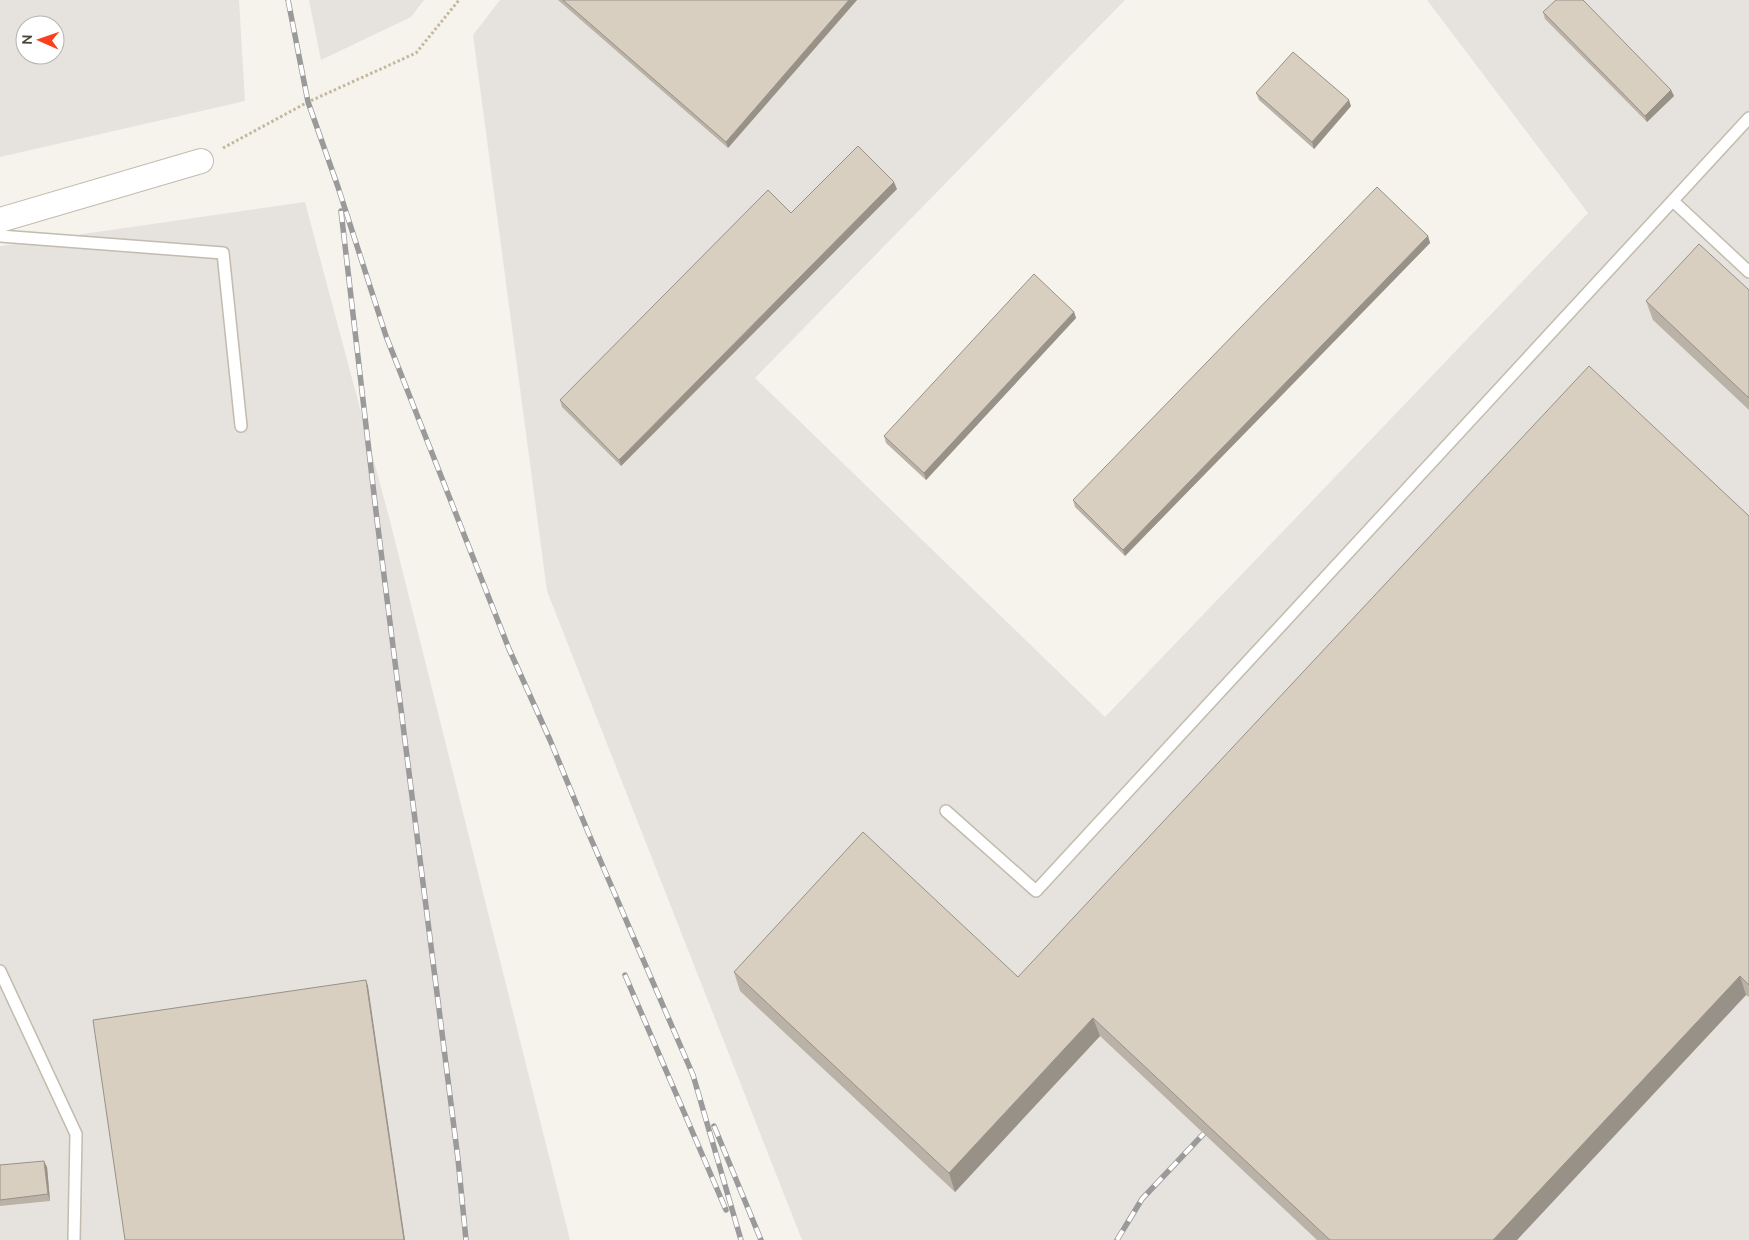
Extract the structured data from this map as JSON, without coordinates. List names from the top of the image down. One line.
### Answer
{"north":"left"}
